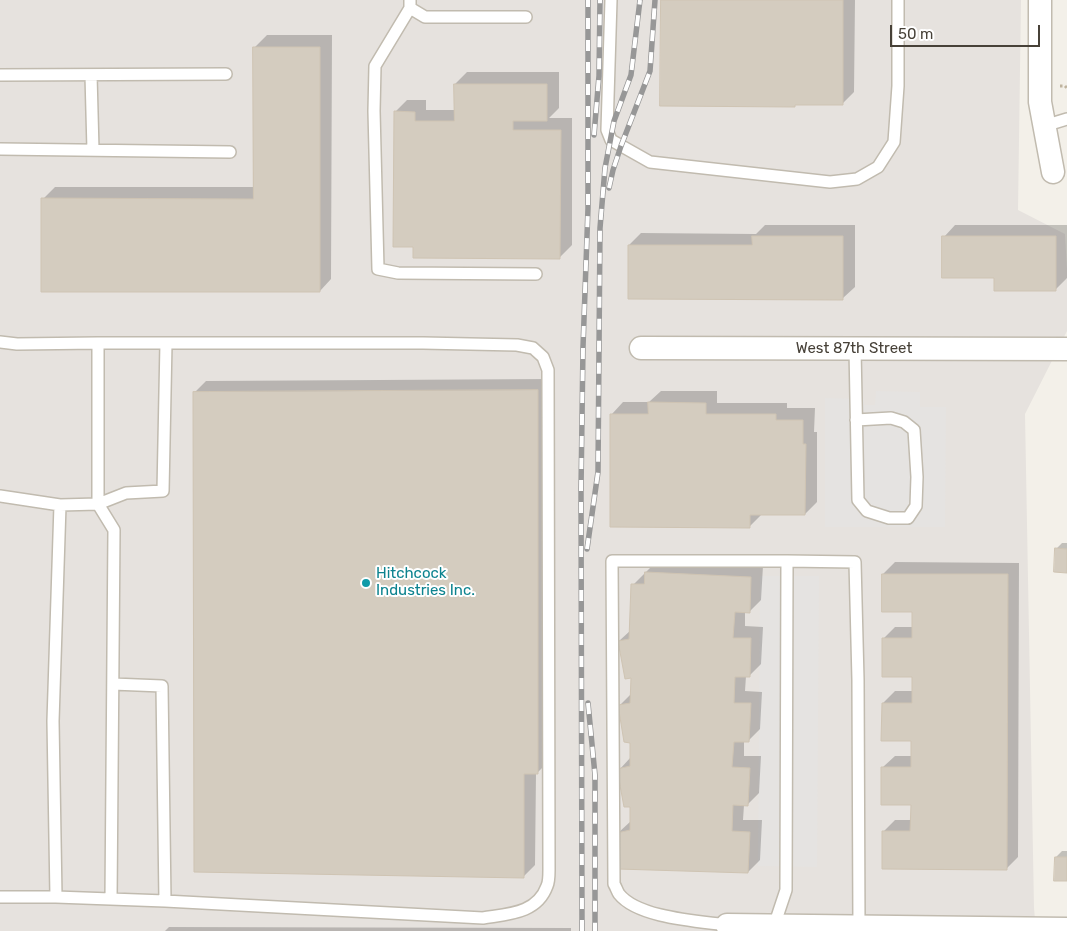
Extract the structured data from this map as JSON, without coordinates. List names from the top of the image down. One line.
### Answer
{"streets":{"street":["West 87th Street"]},"places":["Hitchcock Industries Inc."],"scale_bar":"50 m"}
